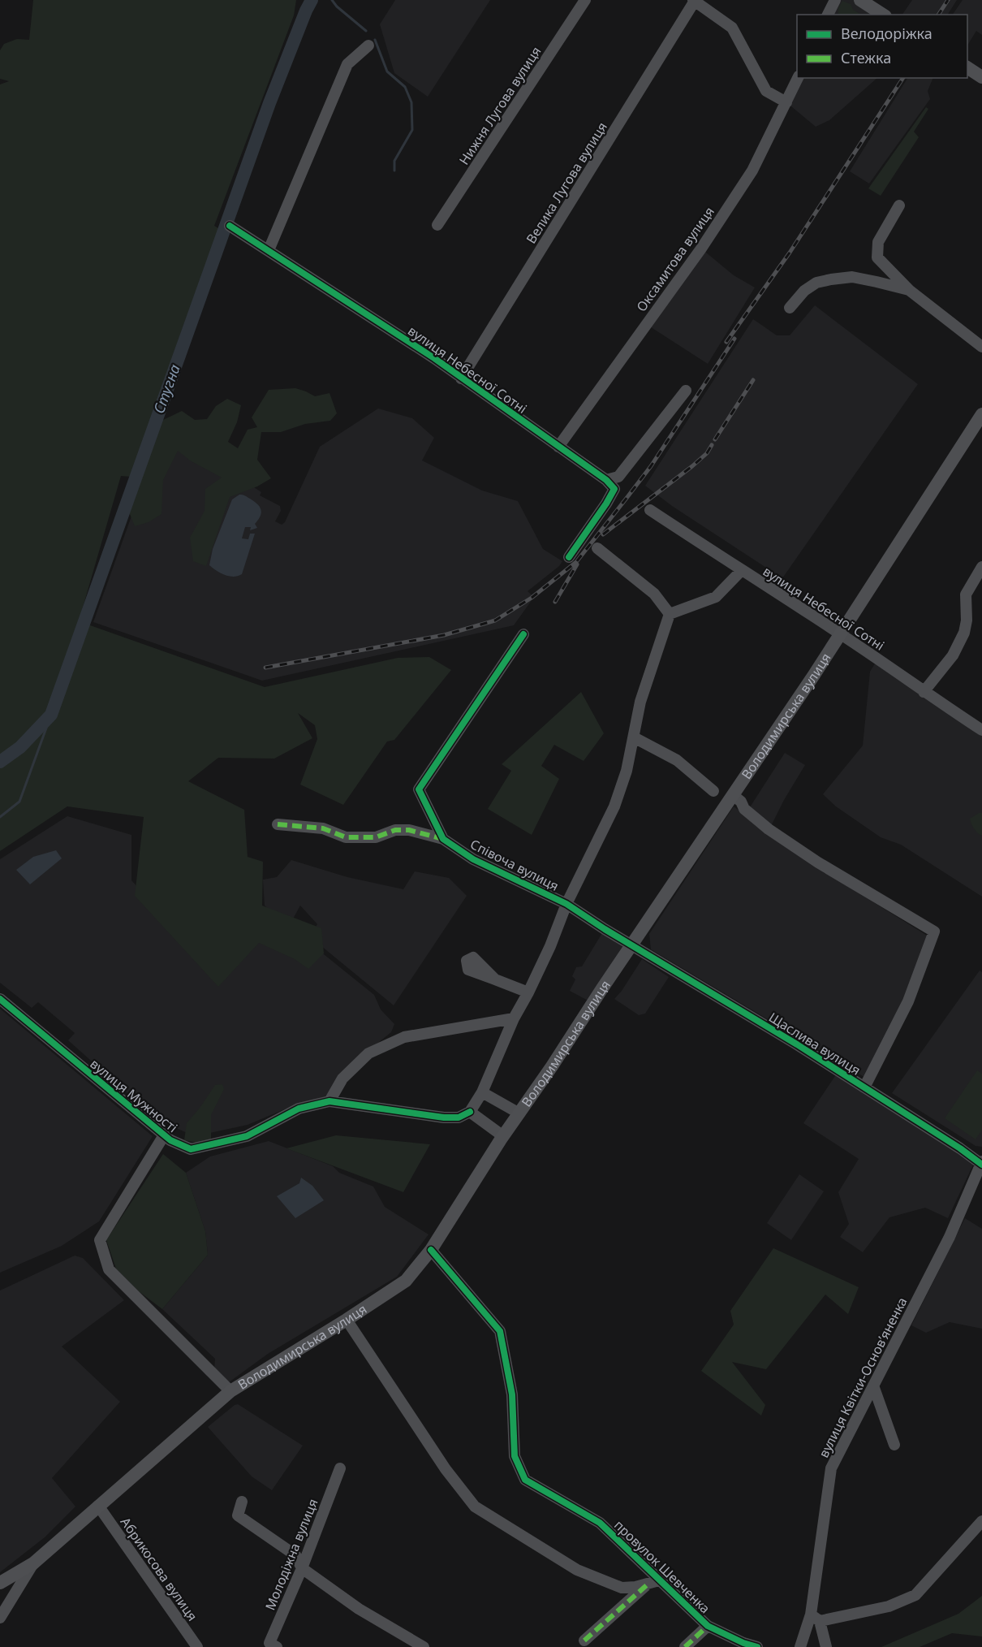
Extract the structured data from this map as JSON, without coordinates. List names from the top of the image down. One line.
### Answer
{"streets":{"main road":["Володимирська вулиця"],"street":["Нижня Лугова вулиця","Велика Лугова вулиця","Оксамитова вулиця","вулиця Небесної Сотні","Співоча вулиця","Щаслива вулиця","вулиця Мужності","вулиця Квітки-Основʼяненка","Молодіжна вулиця","провулок Шевченка","Абрикосова вулиця"]},"crossings":[["Велика Лугова вулиця","вулиця Небесної Сотні"],["Оксамитова вулиця","вулиця Небесної Сотні"],["вулиця Небесної Сотні","Володимирська вулиця"],["Володимирська вулиця","Співоча вулиця"],["Володимирська вулиця","Щаслива вулиця"],["Володимирська вулиця","провулок Шевченка"],["Володимирська вулиця","Абрикосова вулиця"],["Співоча вулиця","Щаслива вулиця"],["Щаслива вулиця","вулиця Квітки-Основʼяненка"]],"water":["Стугна"],"legend":["Велодоріжка","Стежка"]}
